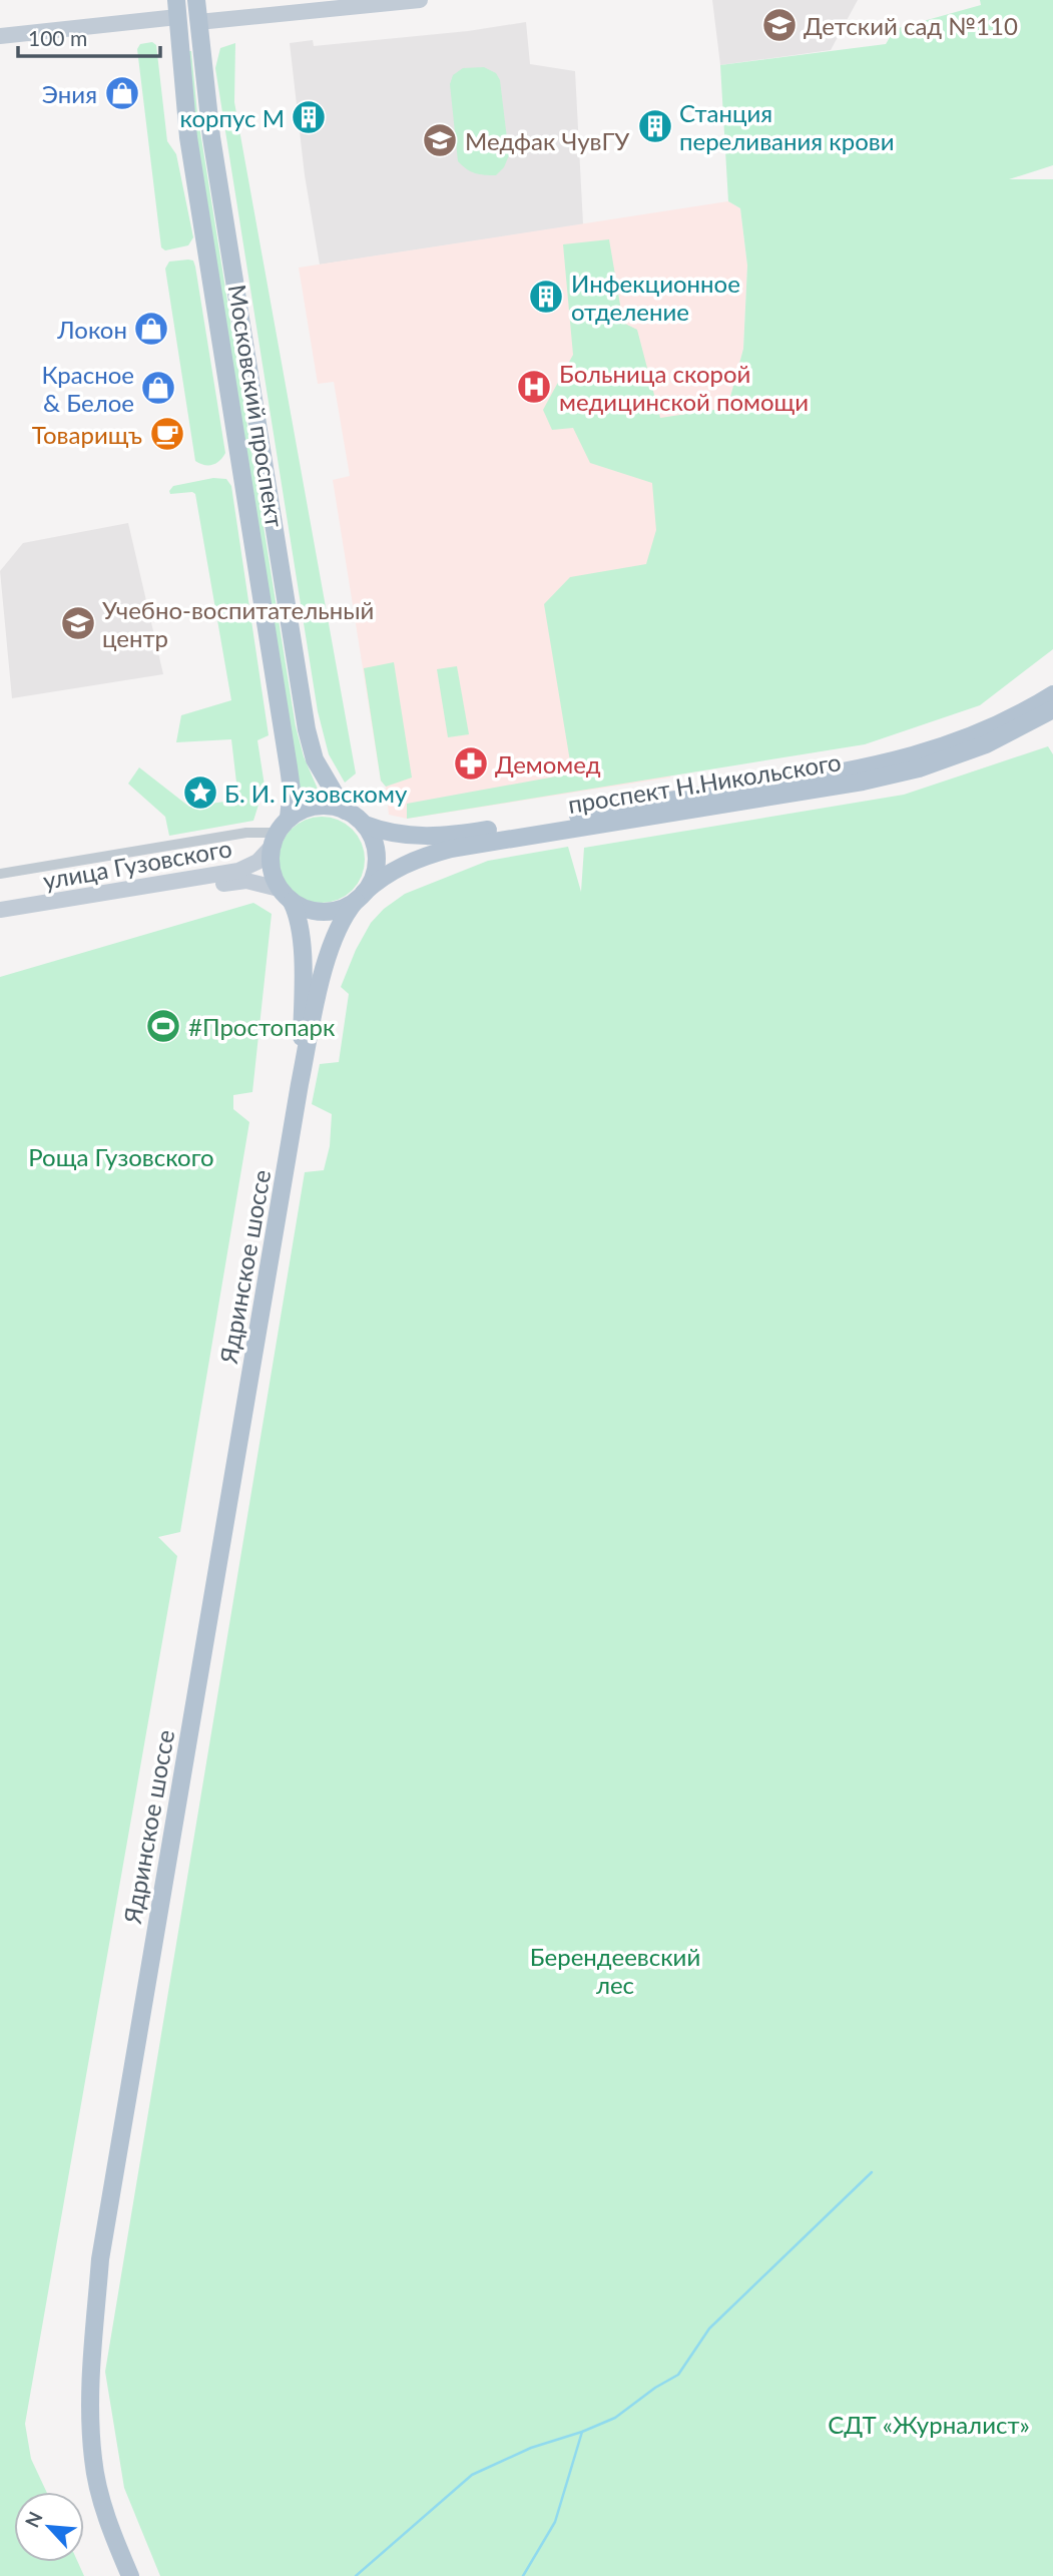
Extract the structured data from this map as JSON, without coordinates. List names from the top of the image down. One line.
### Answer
{"streets":{"main road":["Московский проспект","проспект Н.Никольского","улица Гузовского","Ядринское шоссе"]},"crossings":[["Московский проспект","проспект Н.Никольского"],["Московский проспект","улица Гузовского"],["Московский проспект","Ядринское шоссе"],["проспект Н.Никольского","улица Гузовского"],["проспект Н.Никольского","Ядринское шоссе"],["улица Гузовского","Ядринское шоссе"]],"parks":["Роща Гузовского","Берендеевский лес","СДТ «Журналист»"],"places":{"school or university":["Детский сад №110","Медфак ЧувГУ","Учебно-воспитательный центр"],"shop":["Эния","Локон","Красное & Белое"],"building":["корпус М","Станция переливания крови","Инфекционное отделение"],"hospital":["Больница скорой медицинской помощи"],"cafe":["Товарищъ"],"pharmacy":["Демомед"],"place":["Б. И. Гузовскому"],"sports":["#Простопарк"]},"scale_bar":"100 m","north":"top left"}
